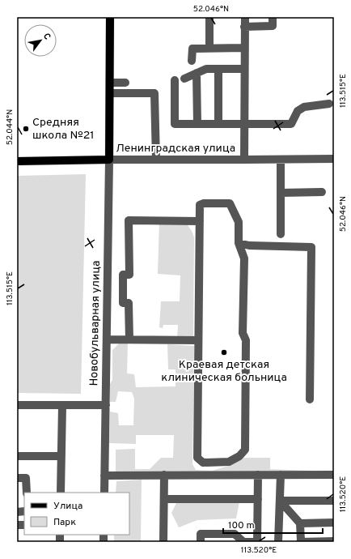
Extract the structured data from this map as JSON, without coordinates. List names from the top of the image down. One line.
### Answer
{"streets":{"main road":["Ленинградская улица","Новобульварная улица"]},"crossings":[["Ленинградская улица","Новобульварная улица"]],"places":["Средняя школа №21","Краевая детская клиническая больница"],"legend":["Улица","Парк"],"scale_bar":"100 m","north":"top right","coordinates":["52.046°N","113.515°E","52.044°N","113.520°E"]}
